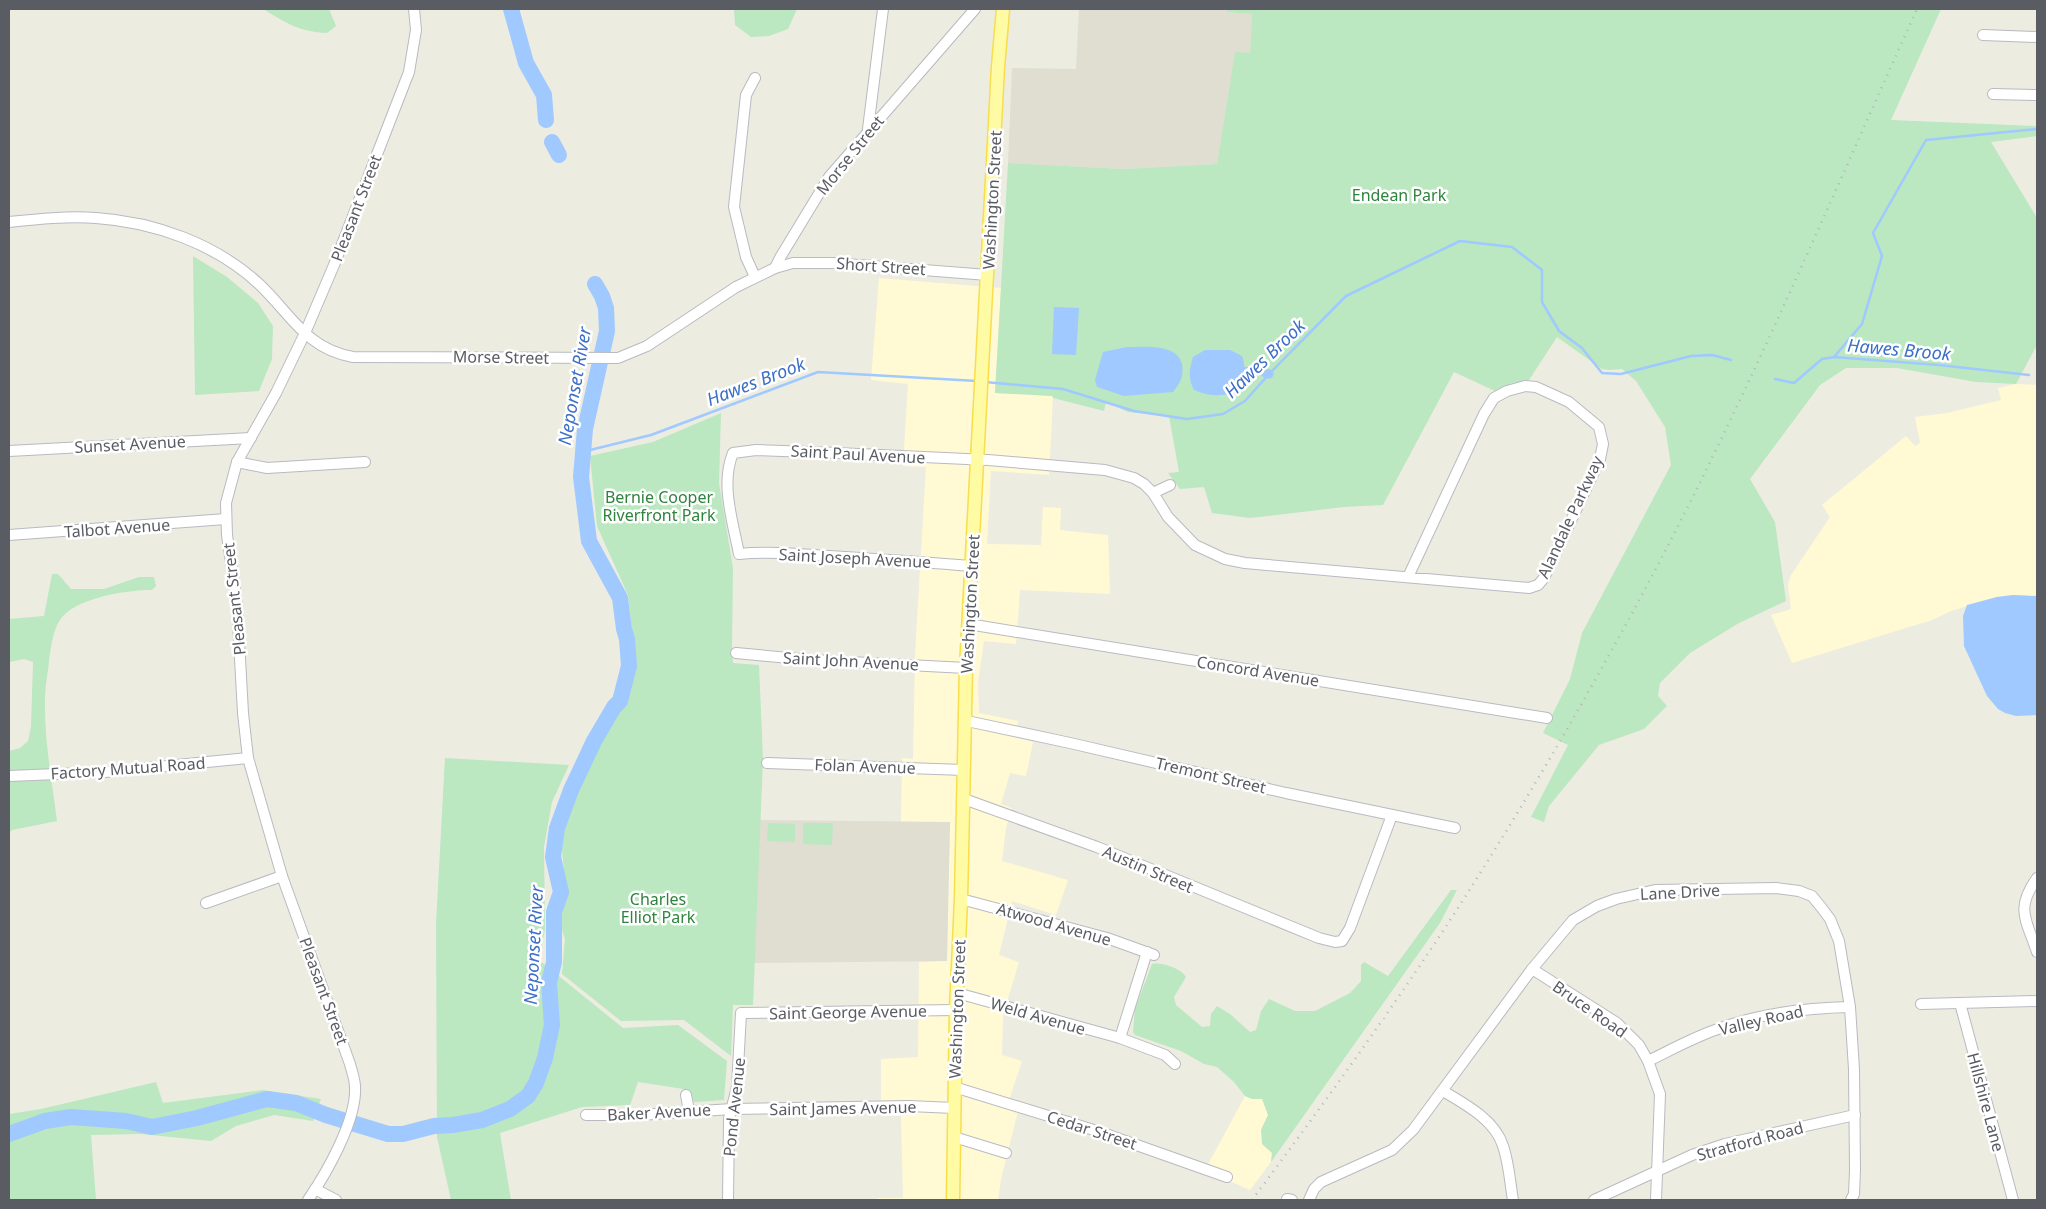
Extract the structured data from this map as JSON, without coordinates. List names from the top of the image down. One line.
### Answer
{"streets":{"main road":["Washington Street"],"street":["Morse Street","Pleasant Street","Short Street","Sunset Avenue","Saint Paul Avenue","Alandale Parkway","Talbot Avenue","Saint Joseph Avenue","Saint John Avenue","Concord Avenue","Folan Avenue","Factory Mutual Road","Tremont Street","Austin Street","Lane Drive","Atwood Avenue","Bruce Road","Saint George Avenue","Weld Avenue","Valley Road","Hillshire Lane","Pond Avenue","Saint James Avenue","Baker Avenue","Cedar Street","Stratford Road"]},"crossings":[["Morse Street","Pleasant Street"],["Morse Street","Short Street"],["Washington Street","Short Street"],["Washington Street","Saint Paul Avenue"],["Washington Street","Alandale Parkway"],["Washington Street","Saint Joseph Avenue"],["Washington Street","Saint John Avenue"],["Washington Street","Concord Avenue"],["Washington Street","Folan Avenue"],["Washington Street","Tremont Street"],["Washington Street","Austin Street"],["Washington Street","Atwood Avenue"],["Washington Street","Saint George Avenue"],["Washington Street","Weld Avenue"],["Washington Street","Saint James Avenue"],["Washington Street","Cedar Street"],["Pleasant Street","Sunset Avenue"],["Pleasant Street","Talbot Avenue"],["Pleasant Street","Factory Mutual Road"],["Saint Paul Avenue","Alandale Parkway"],["Saint Paul Avenue","Saint Joseph Avenue"],["Tremont Street","Austin Street"],["Lane Drive","Bruce Road"],["Lane Drive","Valley Road"],["Lane Drive","Stratford Road"],["Atwood Avenue","Weld Avenue"],["Bruce Road","Valley Road"],["Bruce Road","Stratford Road"],["Saint George Avenue","Pond Avenue"],["Pond Avenue","Saint James Avenue"],["Pond Avenue","Baker Avenue"],["Saint James Avenue","Baker Avenue"]],"water":["Hawes Brook","Neponset River"],"parks":["Endean Park","Bernie Cooper Riverfront Park","Charles Elliot Park"]}
